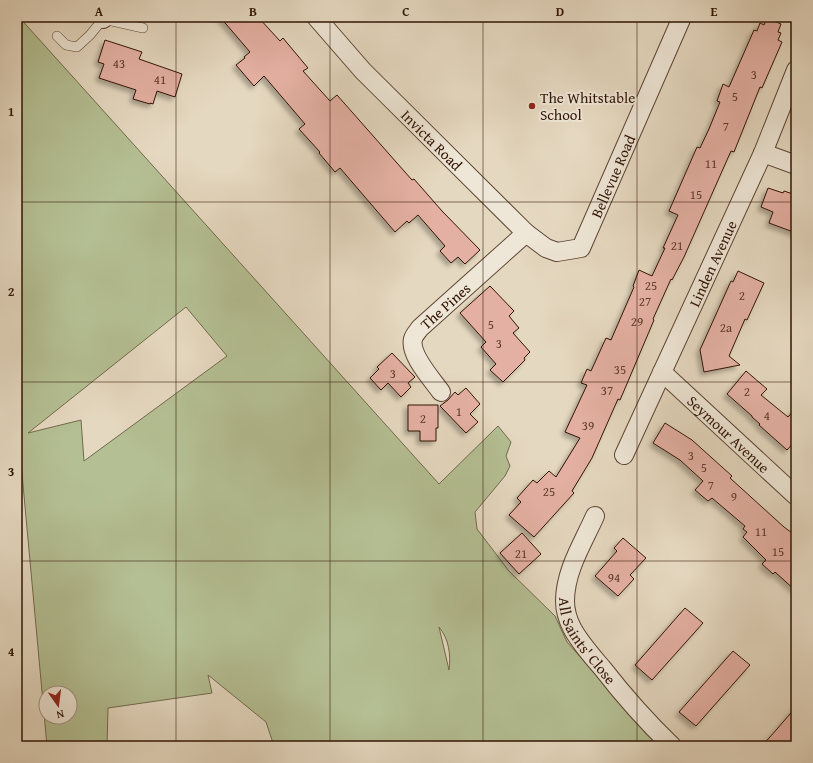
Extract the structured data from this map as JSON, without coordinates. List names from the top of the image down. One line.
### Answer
{"streets":{"street":["Invicta Road","Bellevue Road","Linden Avenue","The Pines","Seymour Avenue","All Saints' Close"]},"crossings":[["Invicta Road","Bellevue Road"],["Invicta Road","The Pines"],["Linden Avenue","Seymour Avenue"]],"places":["The Whitstable School"],"house_numbers":["43","3","41","5","7","11","15","21","25","2","27","29","5","2a","3","35","3","37","2","1","4","2","39","3","5","7","25","9","11","15","21","94"],"north":"bottom","grid":{"columns":["A","B","C","D","E"],"rows":["1","2","3","4"]}}
